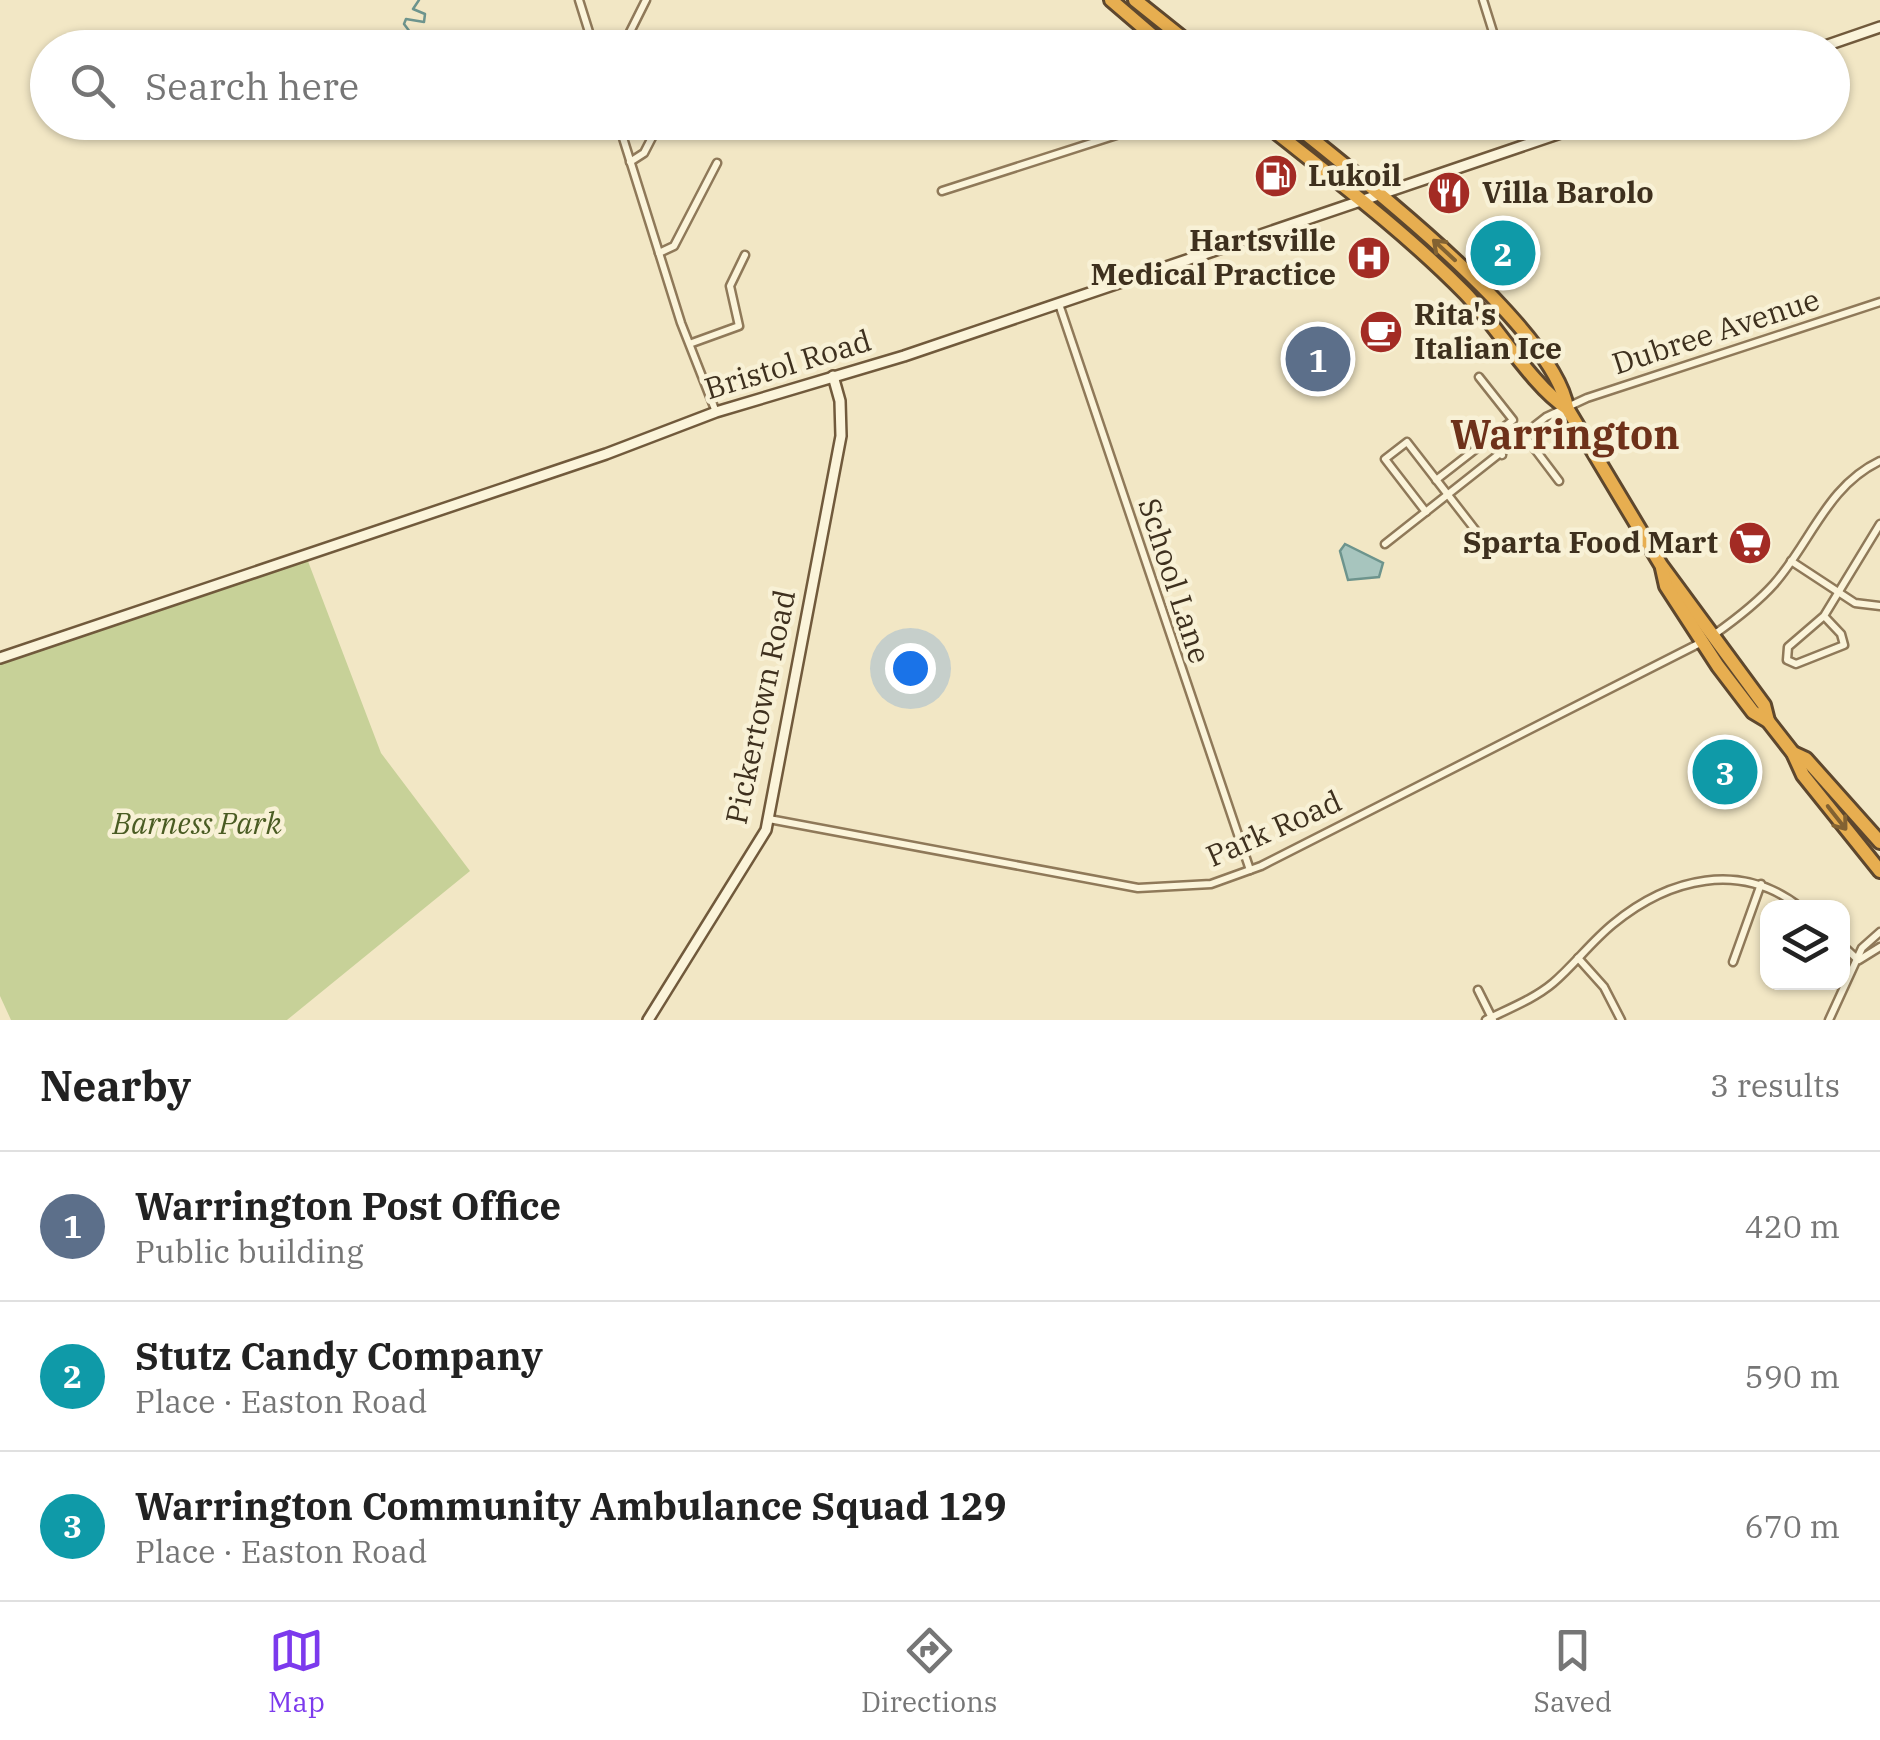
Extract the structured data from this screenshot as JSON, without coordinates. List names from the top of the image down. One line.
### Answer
{"streets":{"main road":["Bristol Road","Pickertown Road"],"street":["Dubree Avenue","School Lane","Park Road"]},"crossings":[["Bristol Road","School Lane"],["Bristol Road","Pickertown Road"],["School Lane","Park Road"],["Pickertown Road","Park Road"]],"districts":["Warrington"],"parks":["Barness Park"],"places":{"fuel station":["Lukoil"],"restaurant":["Villa Barolo"],"hospital":["Hartsville Medical Practice"],"cafe":["Rita's Italian Ice"],"supermarket":["Sparta Food Mart"]},"page":{"search":"Search here","pins":["2","1","3"],"heading":["Nearby","3 results"],"list":[{"mark":"1","name":"Warrington Post Office","note":"Public building","value":"420 m"},{"mark":"2","name":"Stutz Candy Company","note":"Place · Easton Road","value":"590 m"},{"mark":"3","name":"Warrington Community Ambulance Squad 129","note":"Place · Easton Road","value":"670 m"}],"nav":["Map","Directions","Saved"]}}
